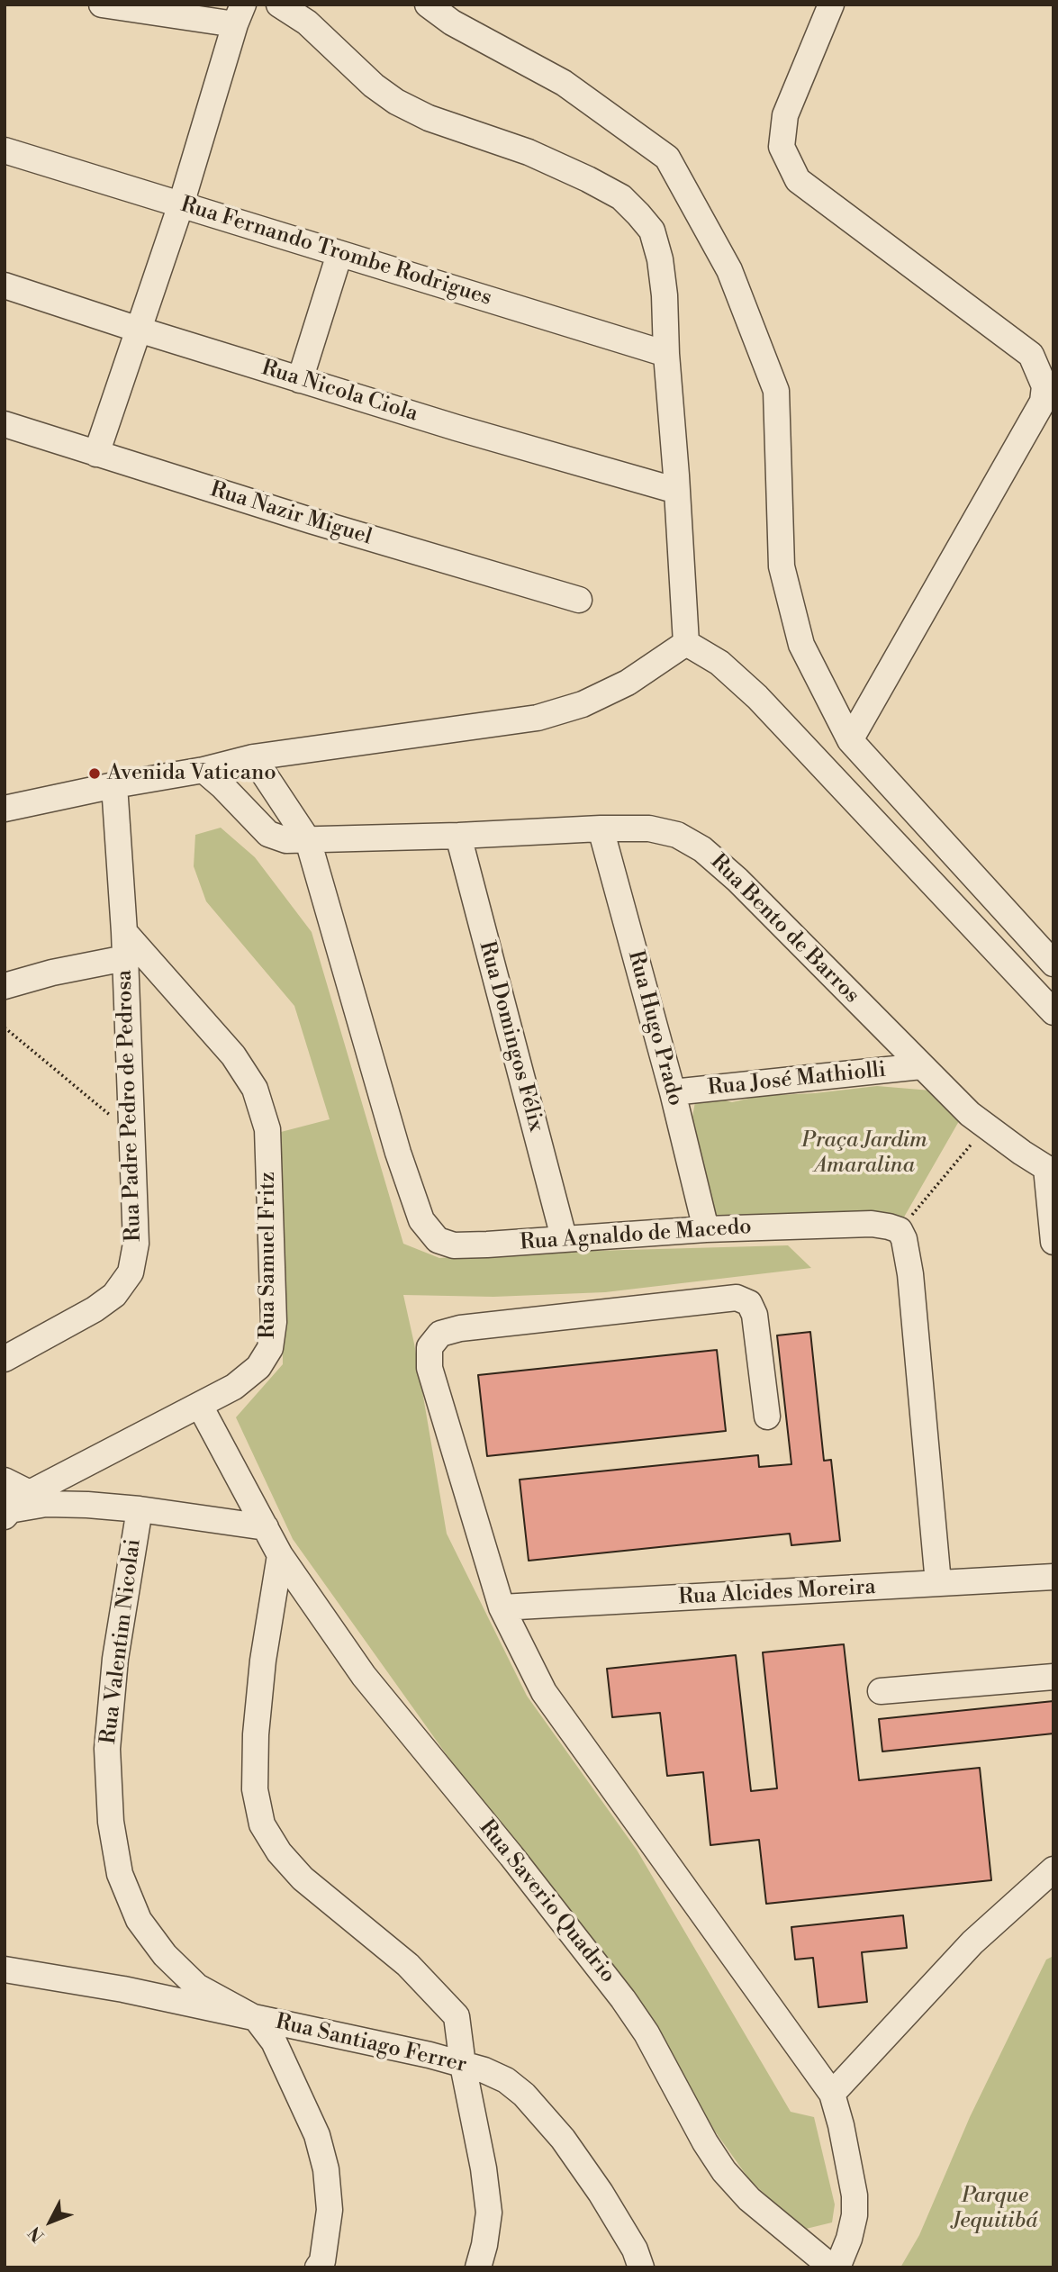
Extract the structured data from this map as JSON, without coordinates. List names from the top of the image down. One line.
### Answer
{"streets":{"street":["Rua Fernando Trombe Rodrigues","Rua Nicola Ciola","Rua Nazir Miguel","Rua Bento de Barros","Rua Hugo Prado","Rua Domingos Félix","Rua José Mathiolli","Rua Padre Pedro de Pedrosa","Rua Agnaldo de Macedo","Rua Samuel Fritz","Rua Alcides Moreira","Rua Valentim Nicolai","Rua Saverio Quadrio","Rua Santiago Ferrer"]},"crossings":[["Rua Bento de Barros","Rua Hugo Prado"],["Rua Bento de Barros","Rua Domingos Félix"],["Rua Bento de Barros","Rua José Mathiolli"],["Rua Bento de Barros","Rua Agnaldo de Macedo"],["Rua Hugo Prado","Rua José Mathiolli"],["Rua Hugo Prado","Rua Agnaldo de Macedo"],["Rua Domingos Félix","Rua Agnaldo de Macedo"],["Rua Padre Pedro de Pedrosa","Rua Samuel Fritz"],["Rua Samuel Fritz","Rua Saverio Quadrio"],["Rua Valentim Nicolai","Rua Santiago Ferrer"]],"parks":["Praça Jardim Amaralina","Parque Jequitibá"],"places":["Avenida Vaticano"],"north":"bottom left"}
